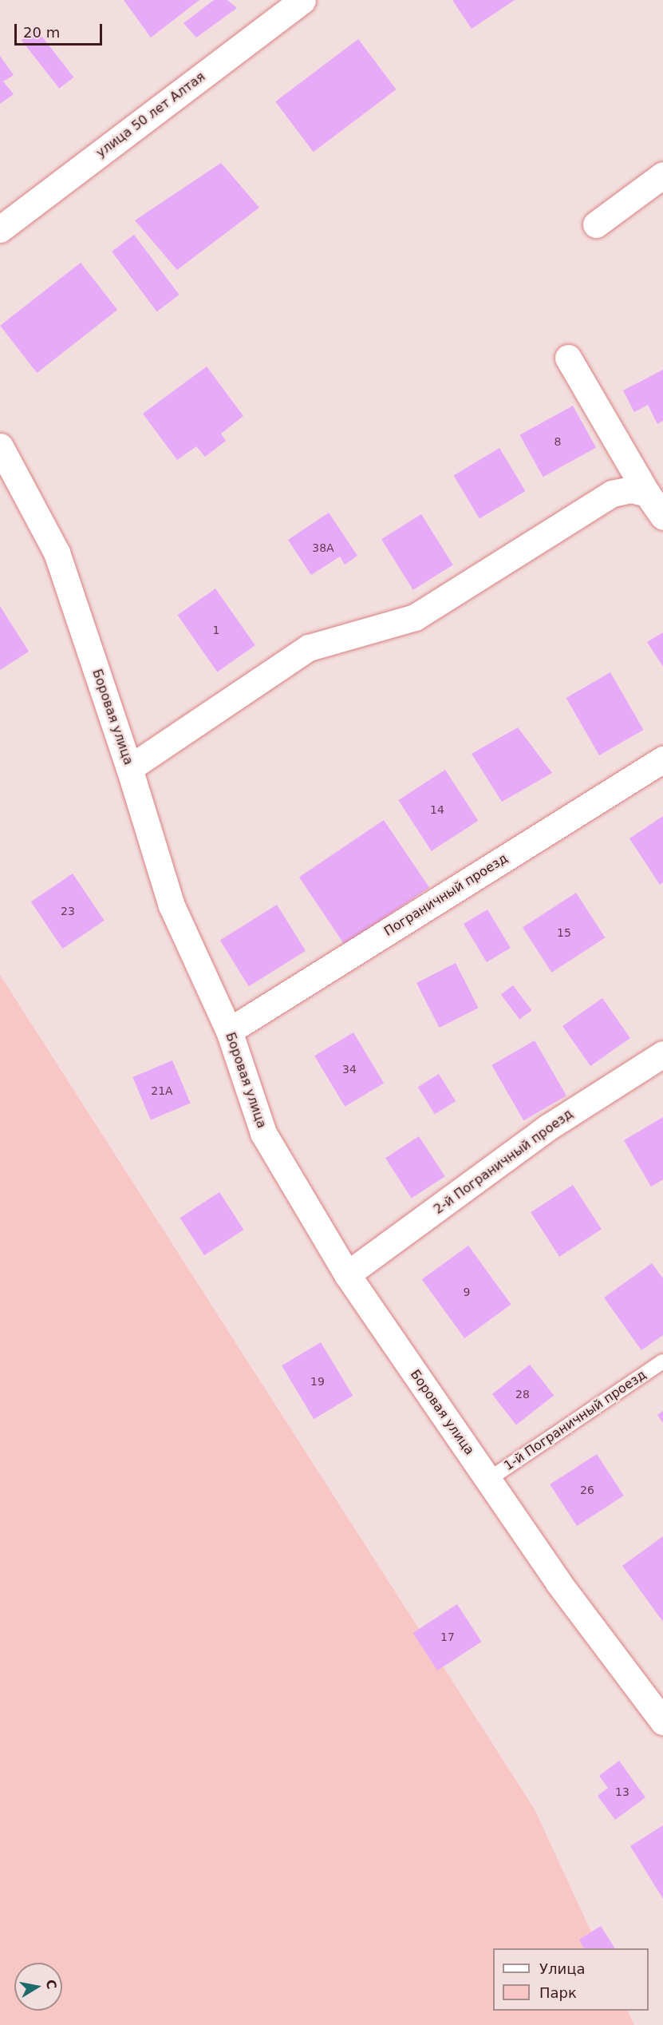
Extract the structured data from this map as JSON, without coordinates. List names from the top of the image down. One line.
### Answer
{"streets":{"street":["улица 50 лет Алтая","Боровая улица","Пограничный проезд","2-й Пограничный проезд"],"lane":["1-й Пограничный проезд"]},"crossings":[["Боровая улица","Пограничный проезд"],["Боровая улица","2-й Пограничный проезд"],["Боровая улица","1-й Пограничный проезд"]],"house_numbers":["8","38А","1","14","23","15","34","21А","9","19","28","26","17","13"],"legend":["Улица","Парк"],"scale_bar":"20 m","north":"right"}
